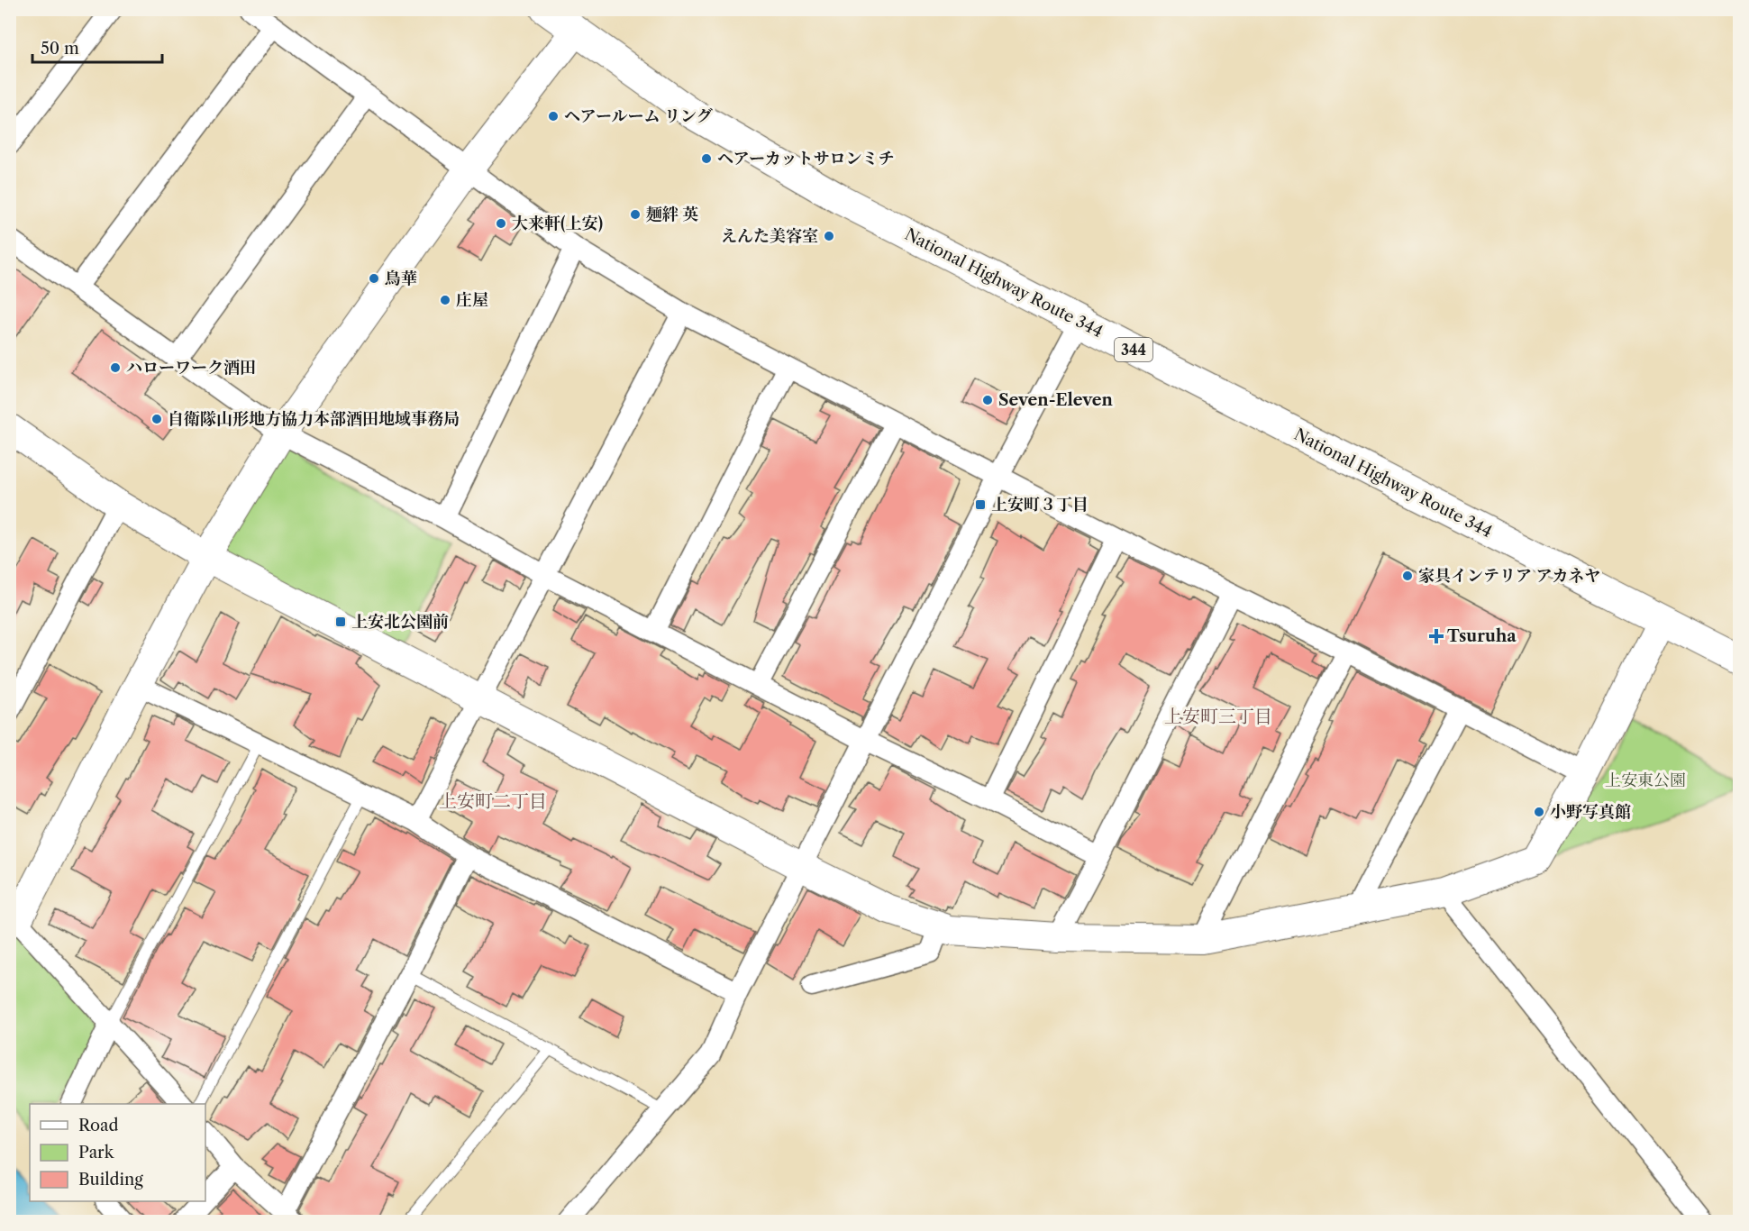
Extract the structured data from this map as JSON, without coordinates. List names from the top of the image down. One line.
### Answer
{"streets":{"highway":["National Highway Route 344","344"]},"districts":["上安町三丁目","上安町二丁目"],"parks":["上安東公園"],"places":{"other":["ヘアールーム リング","ヘアーカットサロンミチ","麺絆 英","大来軒(上安)","えんた美容室","鳥華","庄屋","ハローワーク酒田","Seven-Eleven","自衛隊山形地方協力本部酒田地域事務局","家具インテリア アカネヤ","小野写真館"],"transit":["上安町３丁目","上安北公園前"],"health":["Tsuruha"]},"legend":["Road","Park","Building"],"scale_bar":"50 m"}
